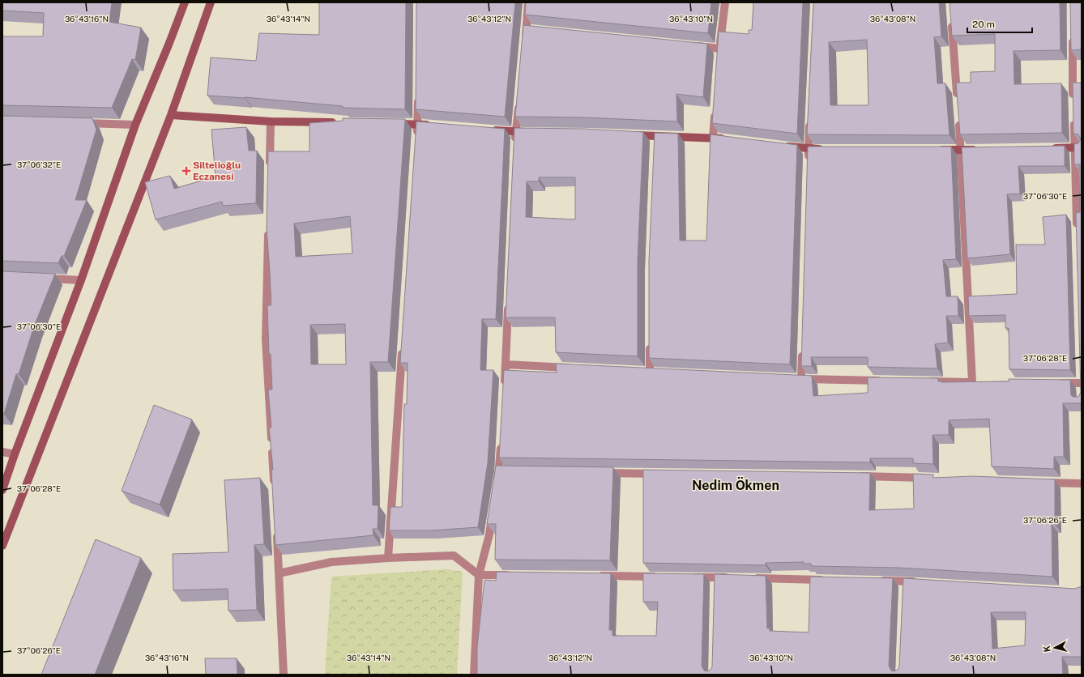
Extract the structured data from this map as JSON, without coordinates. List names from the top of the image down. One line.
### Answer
{"districts":["Nedim Ökmen"],"places":{"health":["Siltelioğlu Eczanesi"]},"scale_bar":"20 m","north":"left","coordinates":["36°43'16\"N","36°43'14\"N","36°43'12\"N","36°43'10\"N","36°43'08\"N","37°06'32\"E","37°06'30\"E","37°06'28\"E","37°06'26\"E"]}
